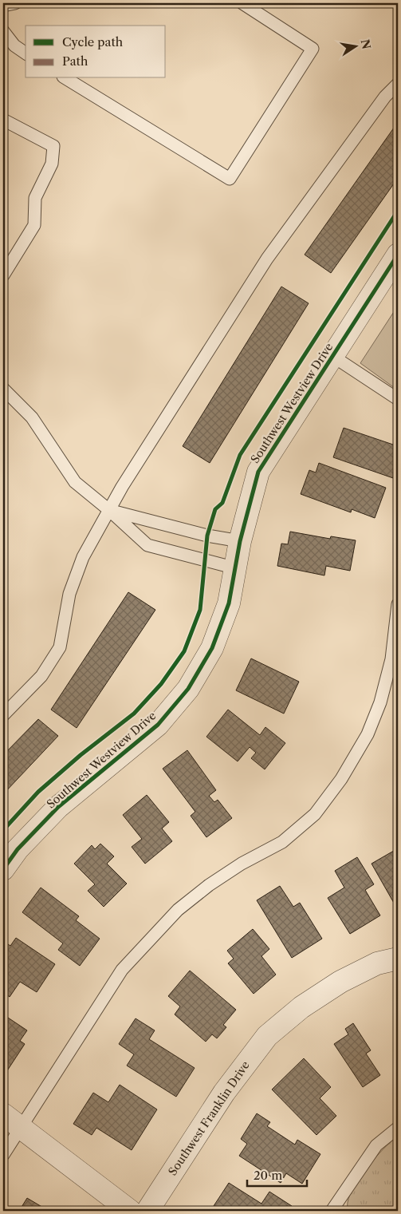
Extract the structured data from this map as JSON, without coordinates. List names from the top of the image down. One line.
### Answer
{"streets":{"street":["Southwest Westview Drive","Southwest Franklin Drive"]},"legend":["Cycle path","Path"],"scale_bar":"20 m","north":"right"}
